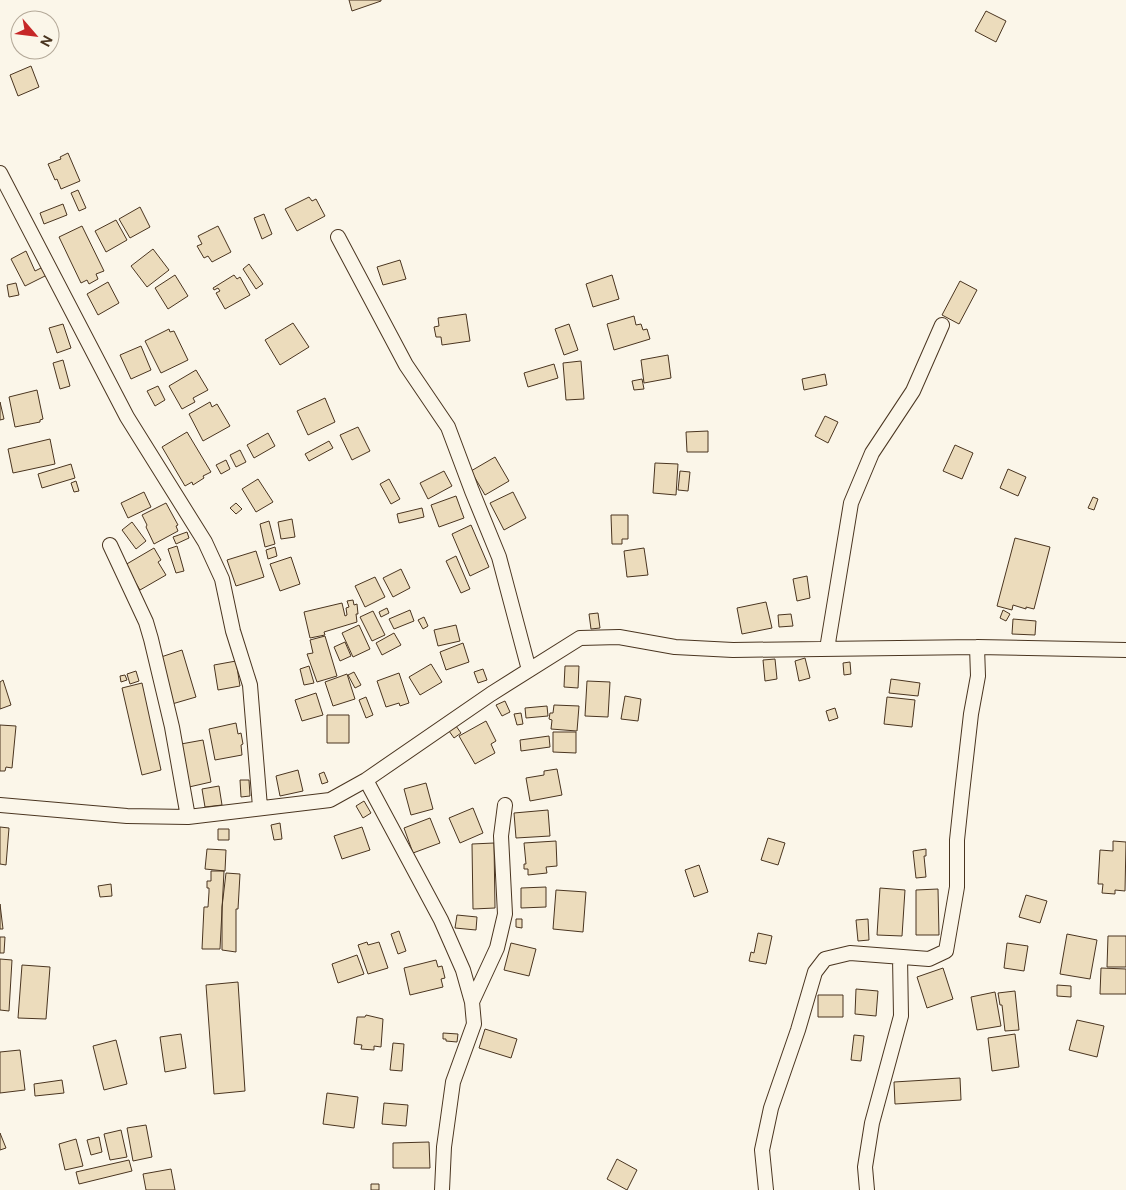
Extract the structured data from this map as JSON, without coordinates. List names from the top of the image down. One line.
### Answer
{"north":"bottom right"}
